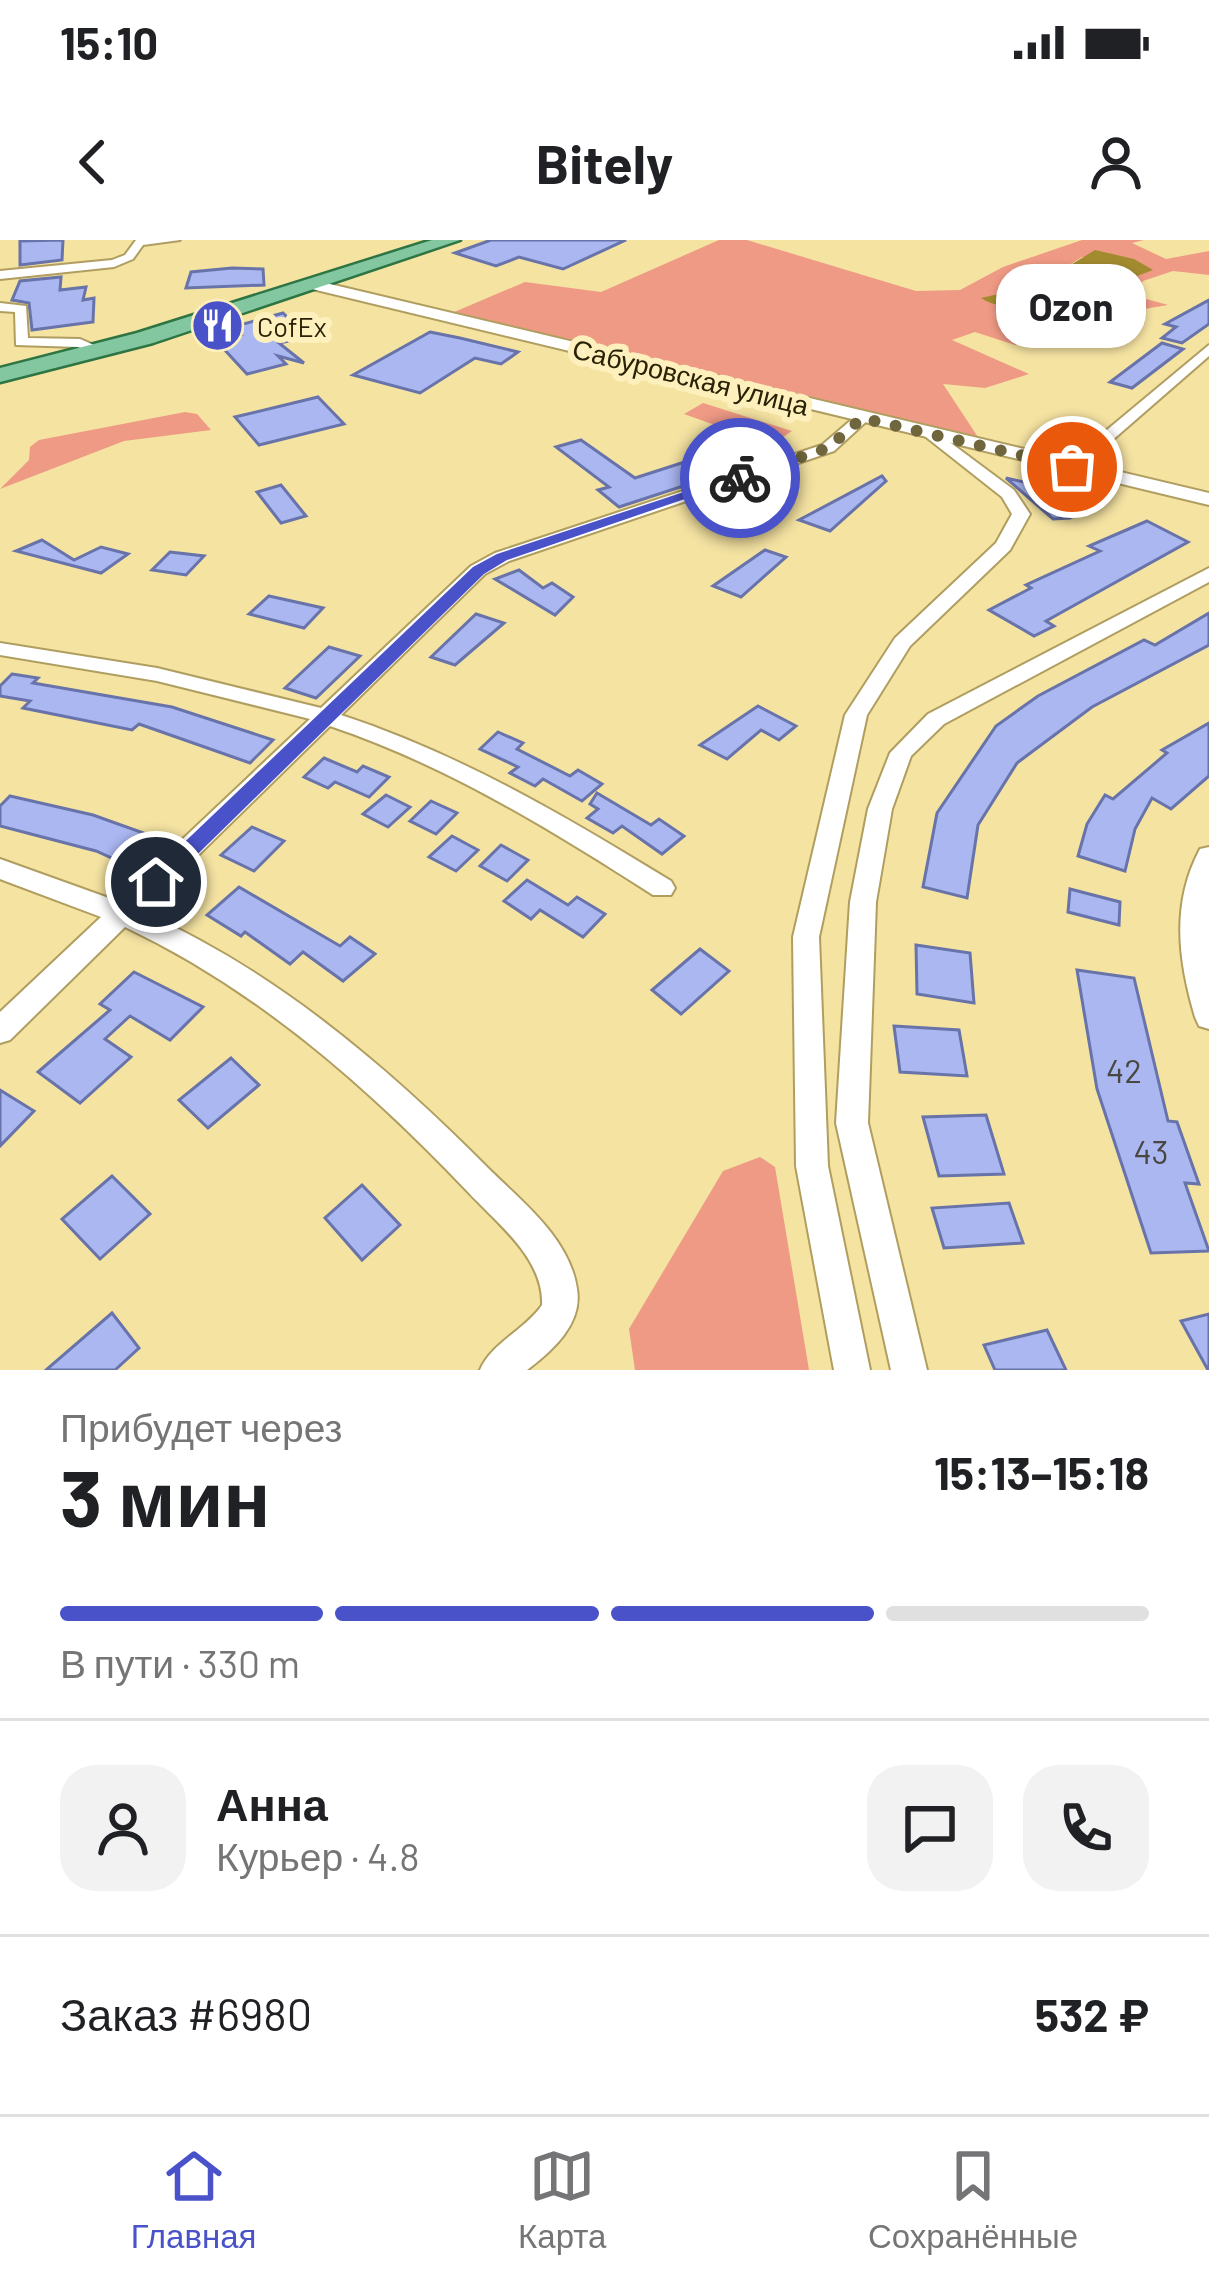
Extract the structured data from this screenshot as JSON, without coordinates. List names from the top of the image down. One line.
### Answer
{"streets":{"street":["Сабуровская улица"]},"places":{"restaurant":["CofEx"],"other":["Ozon"]},"house_numbers":["42","43"],"page":{"status":"15:10","header":"Bitely","bubble":"Ozon","heading":["3 мин","Прибудет через","15:13–15:18"],"panel":["Анна","Курьер · 4.8","Заказ #6980","532 ₽"],"bar":"В пути · 330 m","tabs":["Главная","Карта","Сохранённые"]}}
